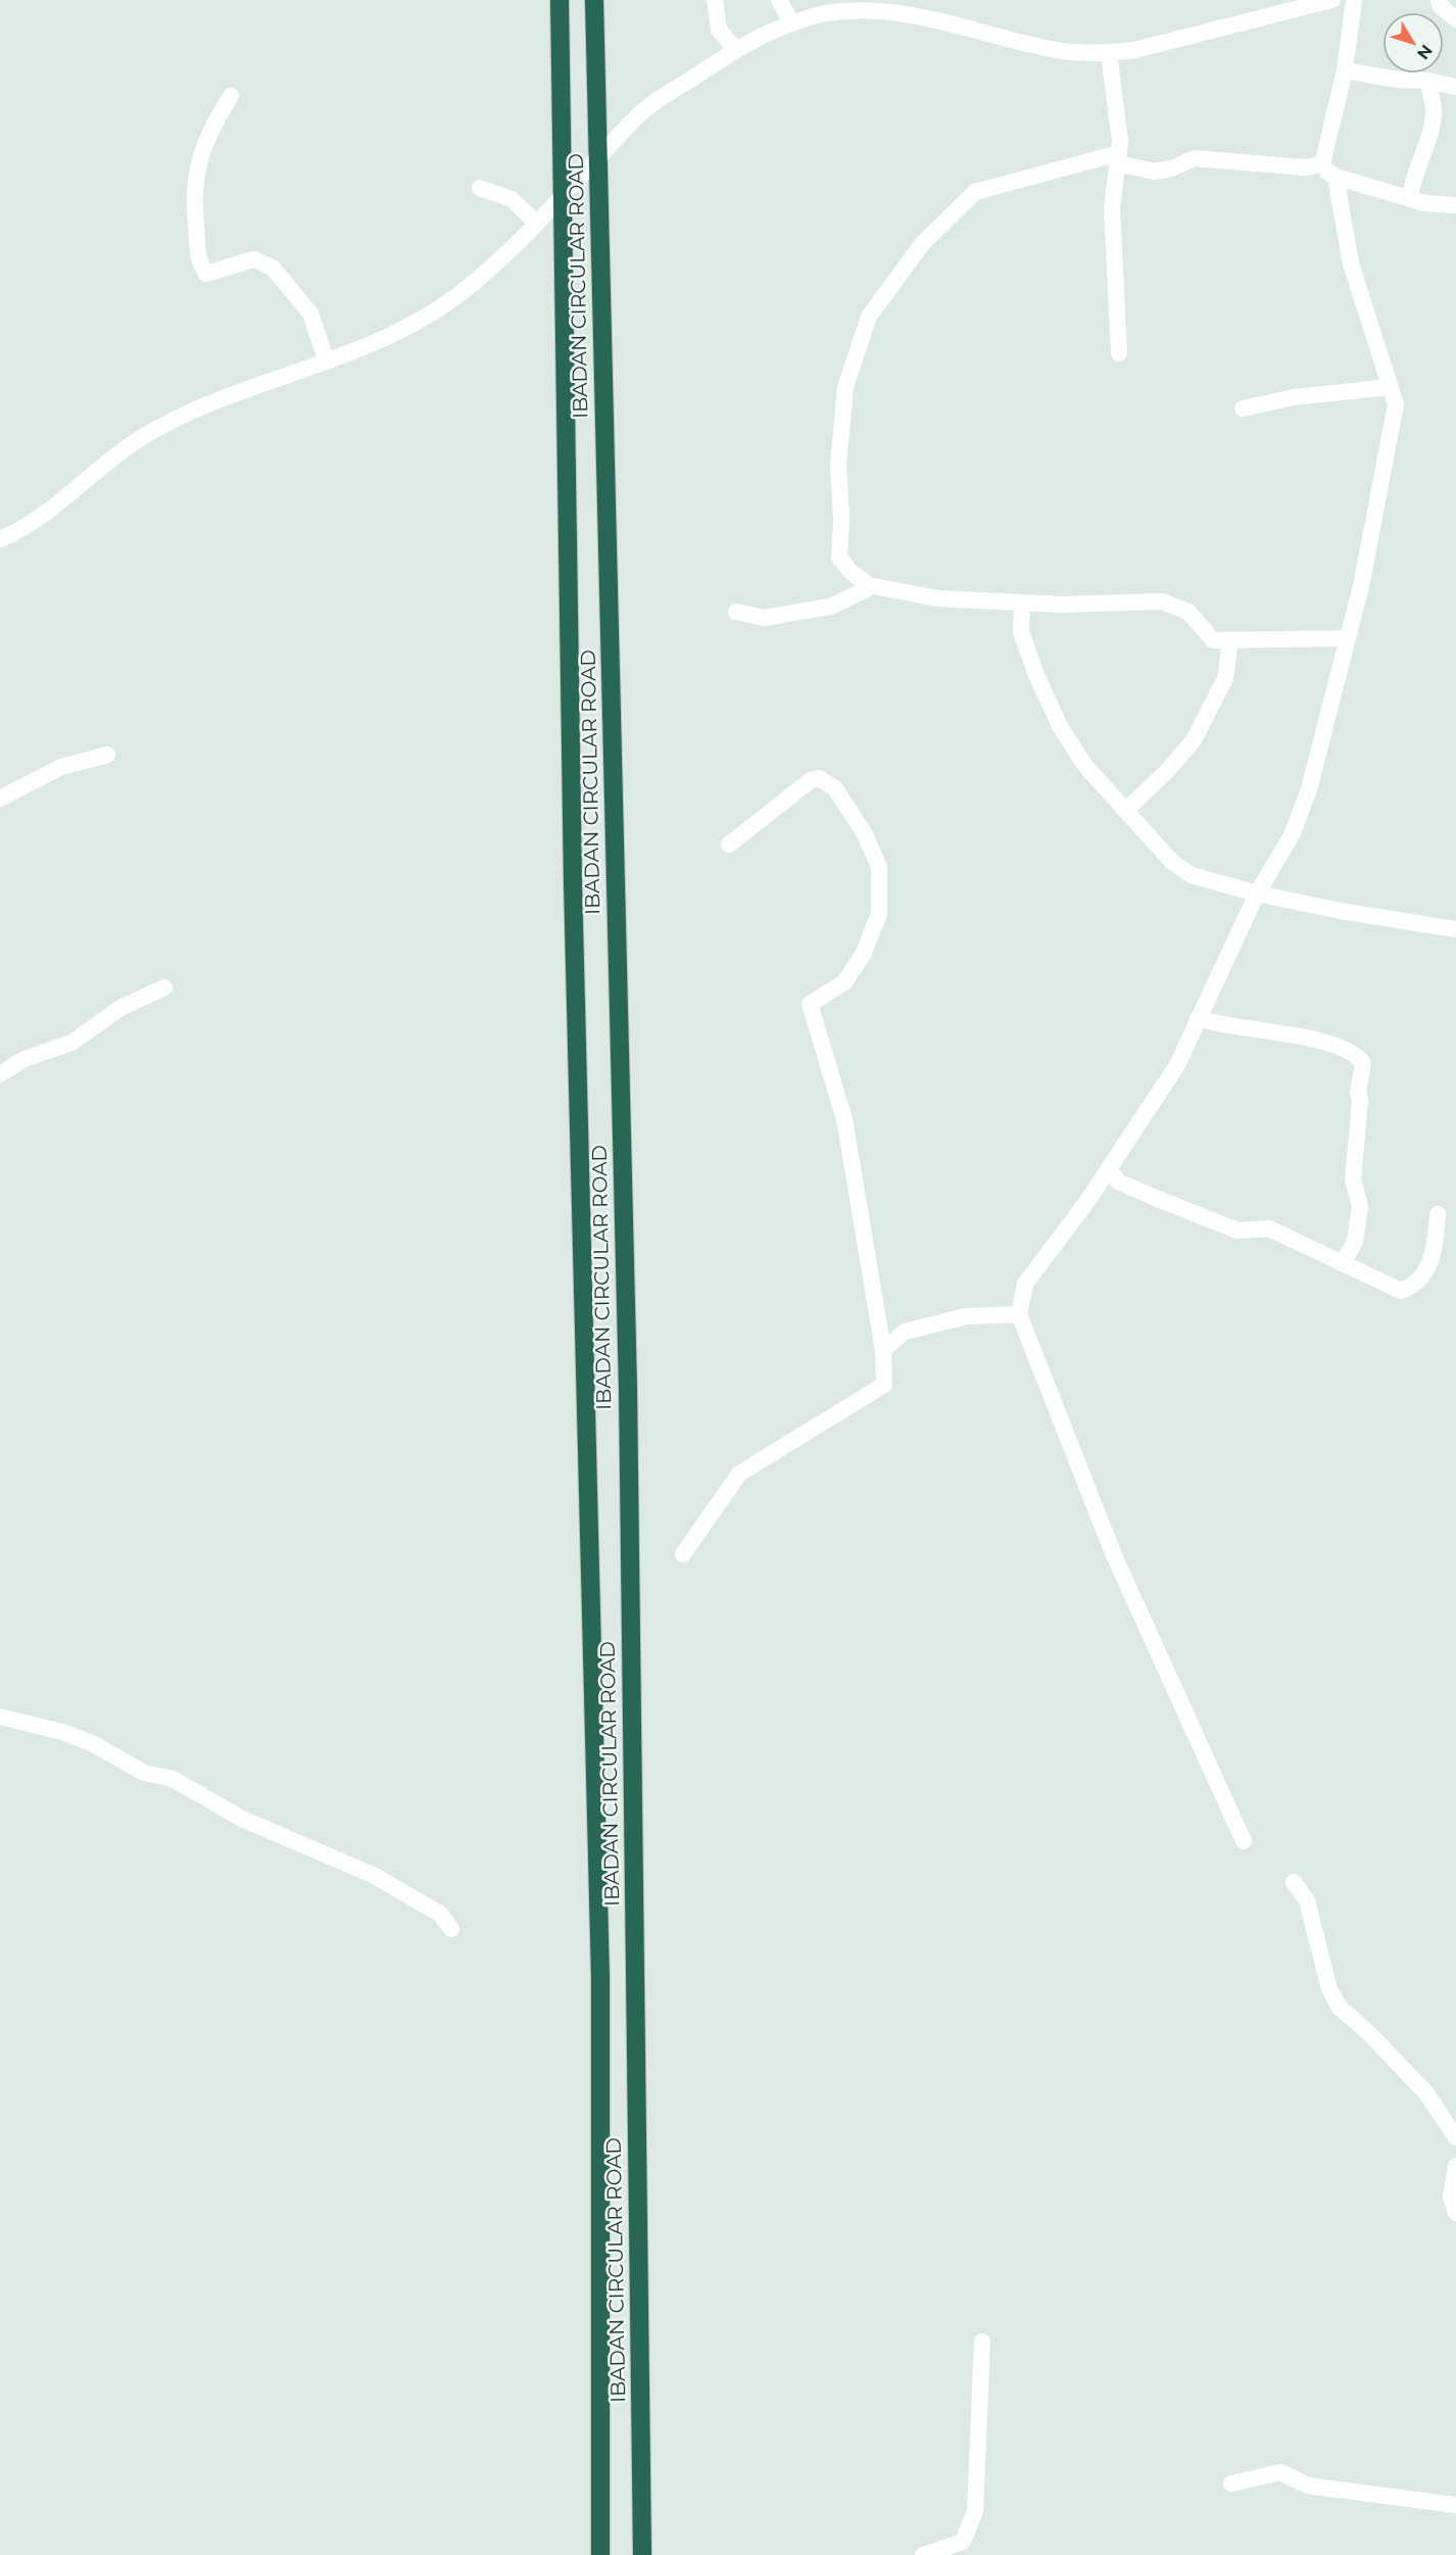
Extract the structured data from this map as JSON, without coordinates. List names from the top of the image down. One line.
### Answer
{"streets":{"highway":["IBADAN CIRCULAR ROAD"]},"north":"bottom right"}
